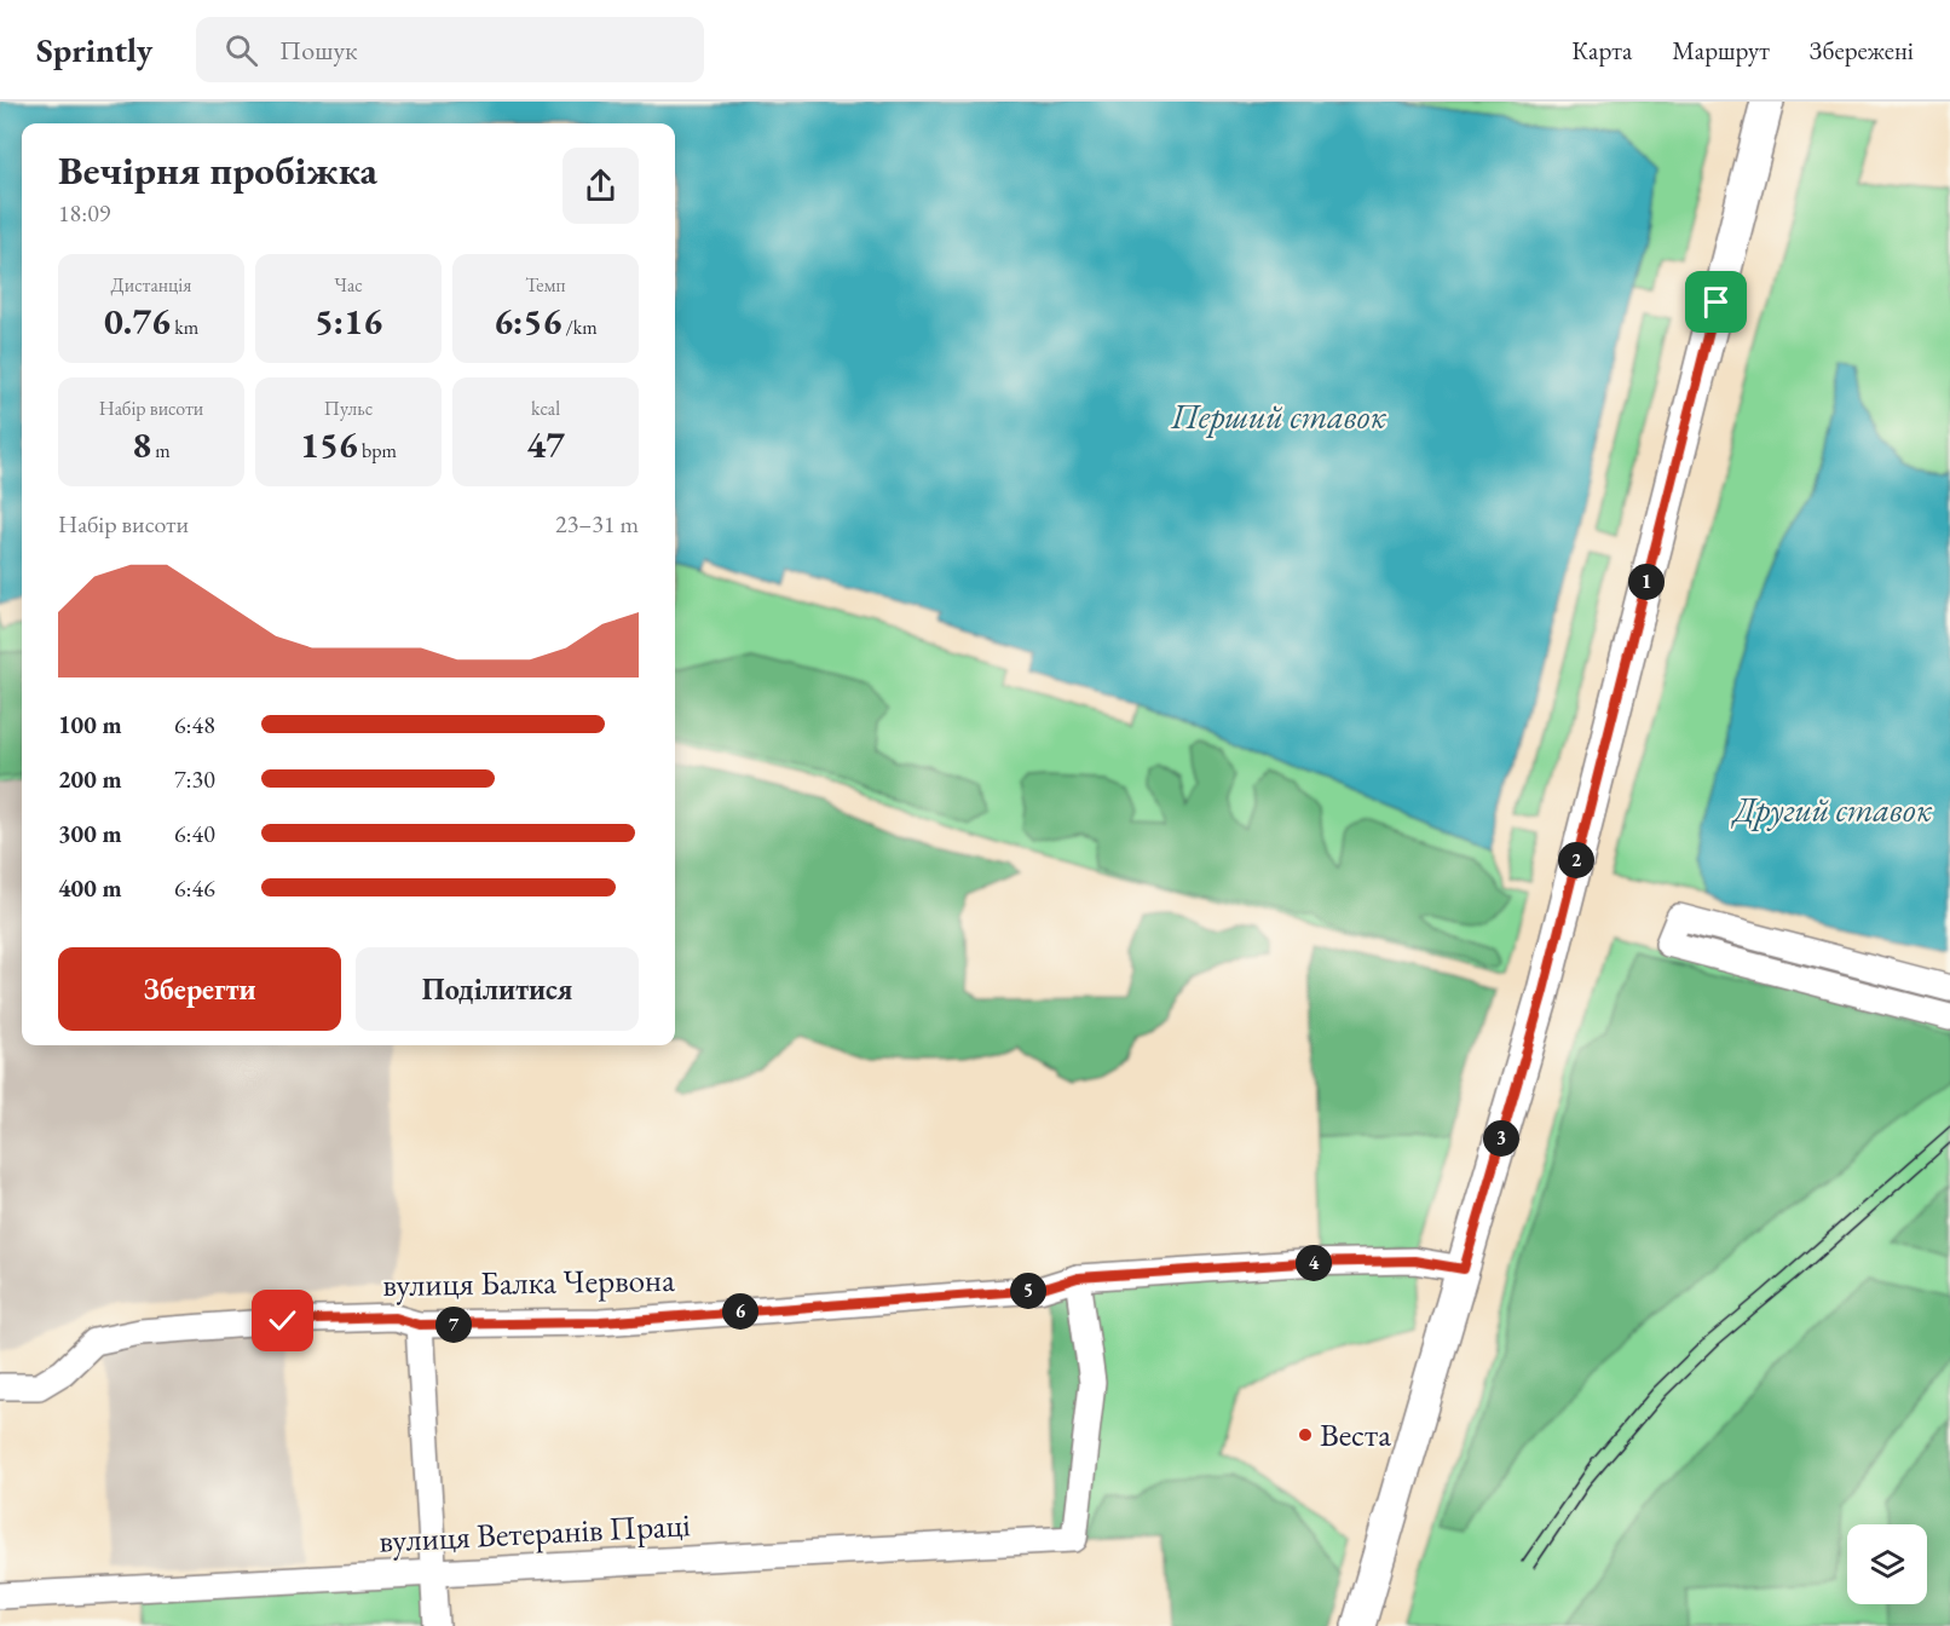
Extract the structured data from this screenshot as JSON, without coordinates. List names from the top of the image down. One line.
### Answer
{"streets":{"street":["вулиця Балка Червона","вулиця Ветеранів Праці"]},"crossings":[["вулиця Балка Червона","вулиця Ветеранів Праці"]],"water":["Перший ставок","Другий ставок"],"places":["Веста"],"page":{"header":"Sprintly","search":"Пошук","nav":["Карта","Маршрут","Збережені"],"heading":["Вечірня пробіжка","18:09"],"stats":[["Дистанція","0.76 km"],["Час","5:16"],["Темп","6:56 /km"],["Набір висоти","8 m"],["Пульс","156 bpm"],["kcal","47"]],"chart":["Набір висоти","23–31 m"],"pins":["1","2","3","4","5","6","7"],"list":[{"name":"100 m","note":"6:48"},{"name":"200 m","note":"7:30"},{"name":"300 m","note":"6:40"},{"name":"400 m","note":"6:46"}],"buttons":["Зберегти","Поділитися"]}}
